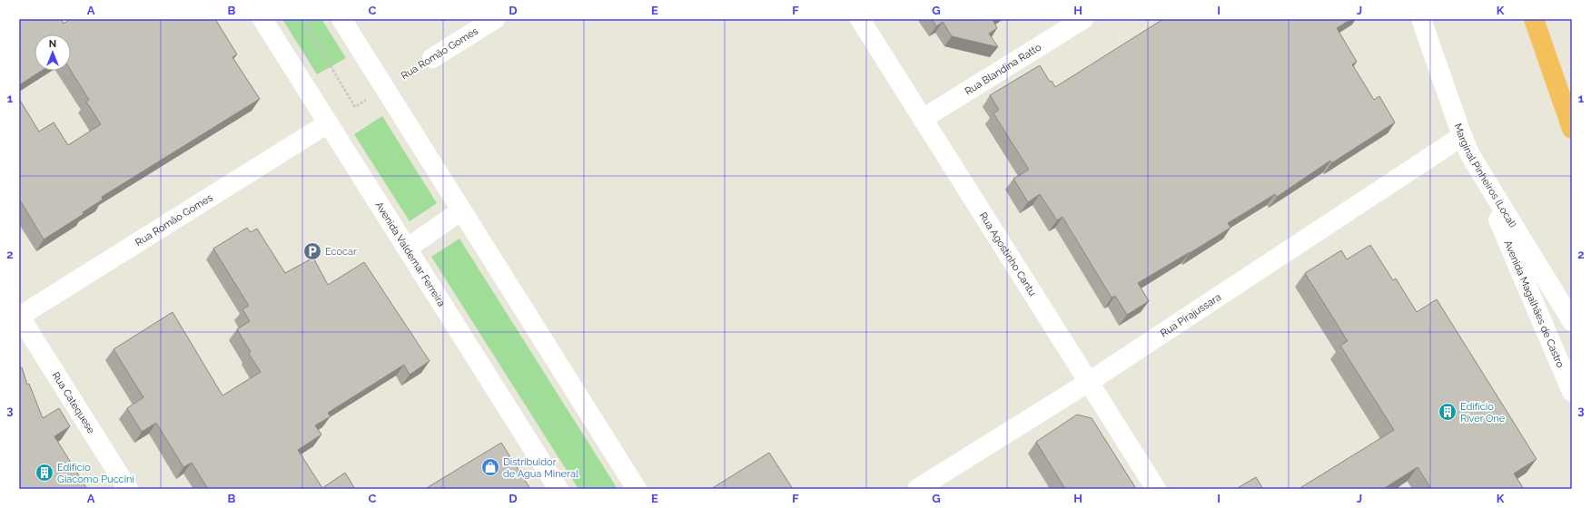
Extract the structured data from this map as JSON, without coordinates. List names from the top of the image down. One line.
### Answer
{"streets":{"street":["Rua Romão Gomes","Rua Blandina Ratto","Marginal Pinheiros (Local)","Avenida Valdemar Ferreira","Rua Agostinho Cantu","Avenida Magalhães de Castro","Rua Pirajussara","Rua Catequese"]},"crossings":[["Rua Romão Gomes","Avenida Valdemar Ferreira"],["Rua Romão Gomes","Rua Catequese"],["Rua Blandina Ratto","Rua Agostinho Cantu"],["Marginal Pinheiros (Local)","Avenida Magalhães de Castro"],["Marginal Pinheiros (Local)","Rua Pirajussara"],["Rua Agostinho Cantu","Rua Pirajussara"]],"places":{"parking":["Ecocar"],"building":["Edifício River One","Edifício Giacomo Puccini"],"shop":["Distribuidor de Agua Mineral"]},"north":"top","grid":{"columns":["A","B","C","D","E","F","G","H","I","J","K"],"rows":["1","2","3"]}}
